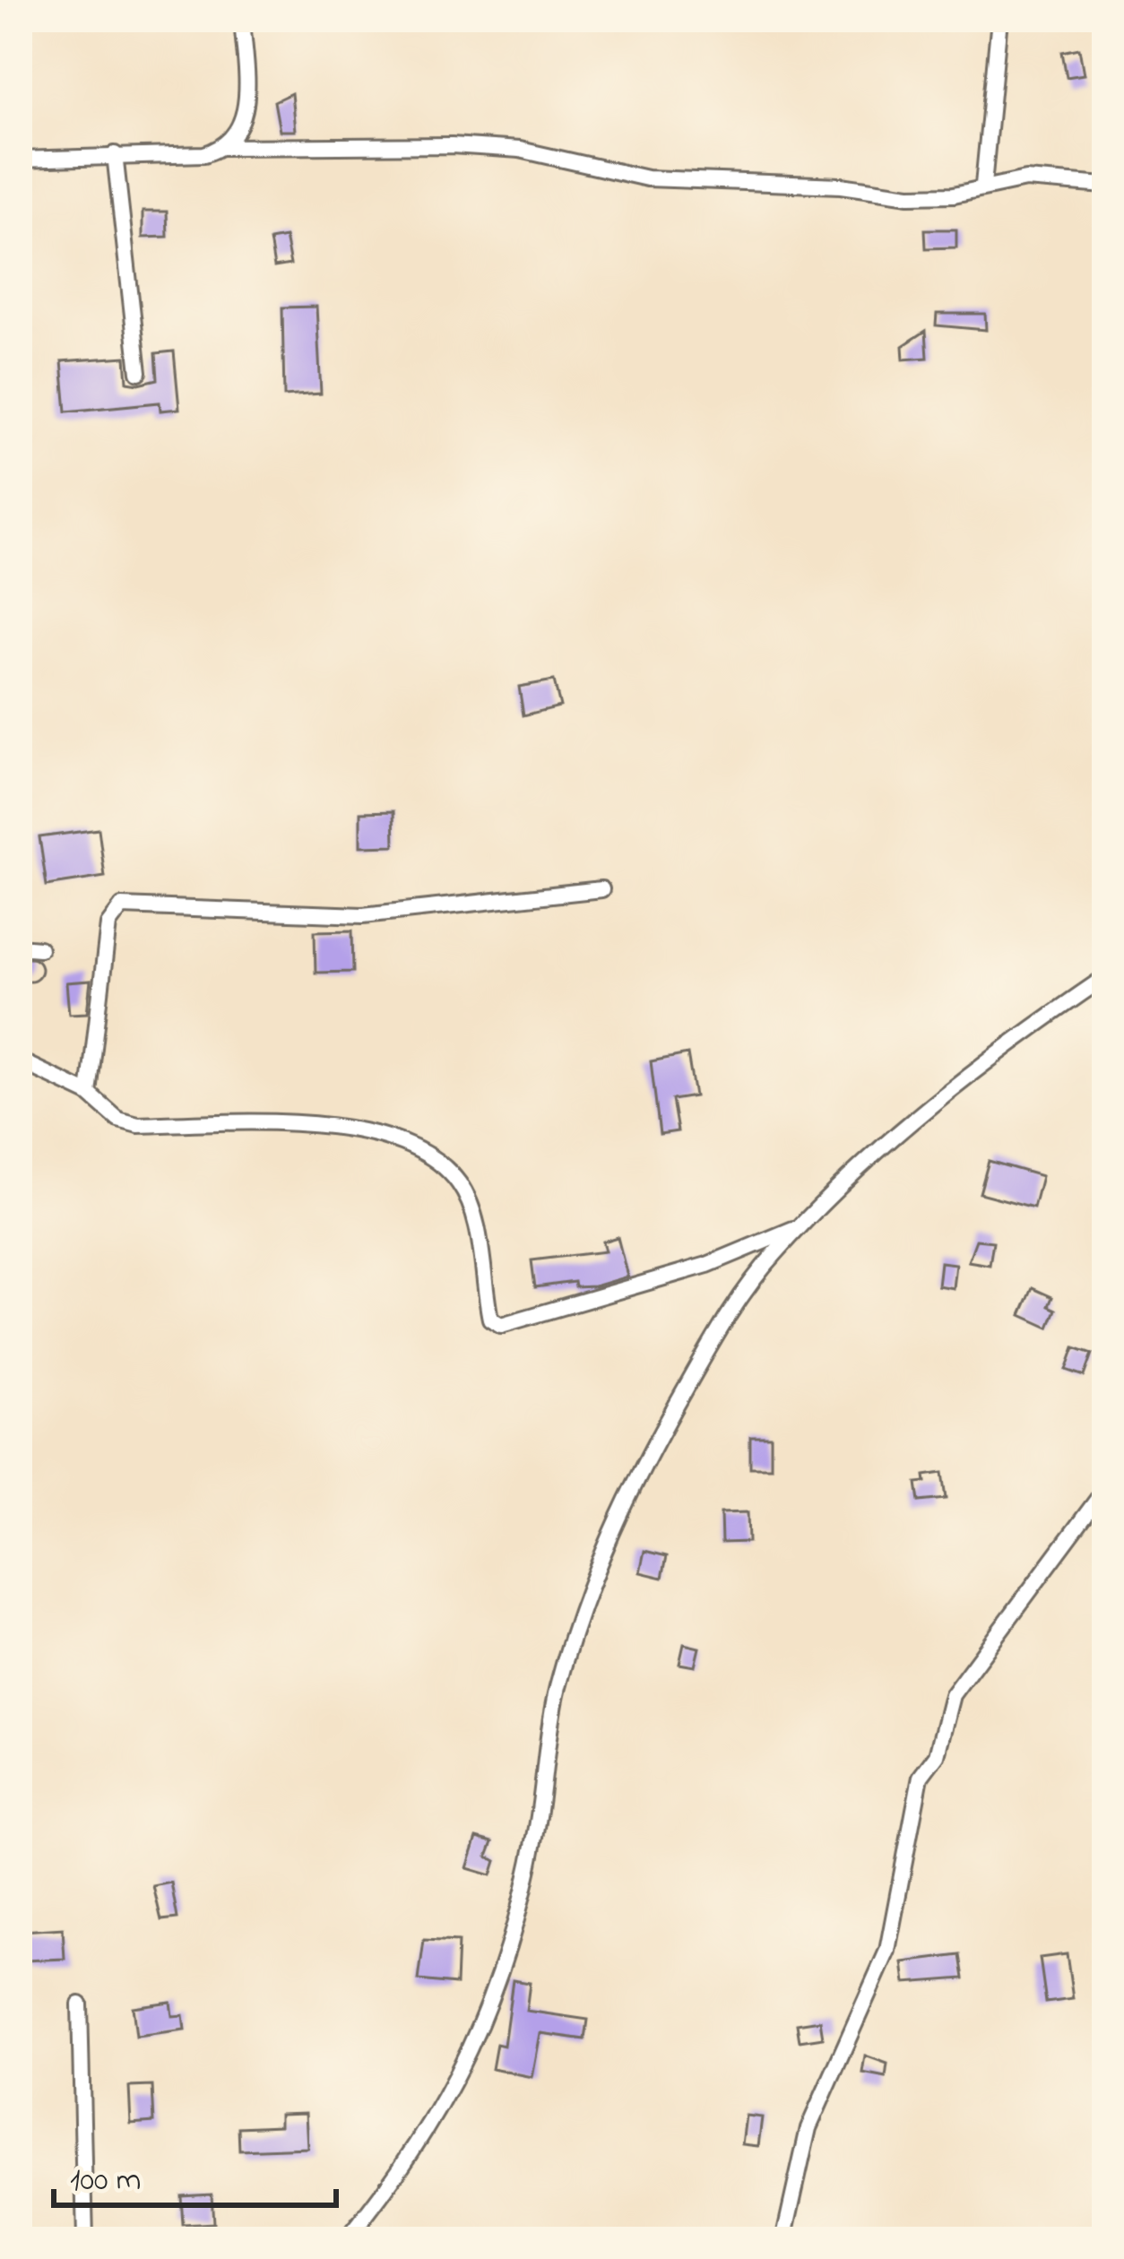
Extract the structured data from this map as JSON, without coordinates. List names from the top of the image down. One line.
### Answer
{"scale_bar":"100 m"}
